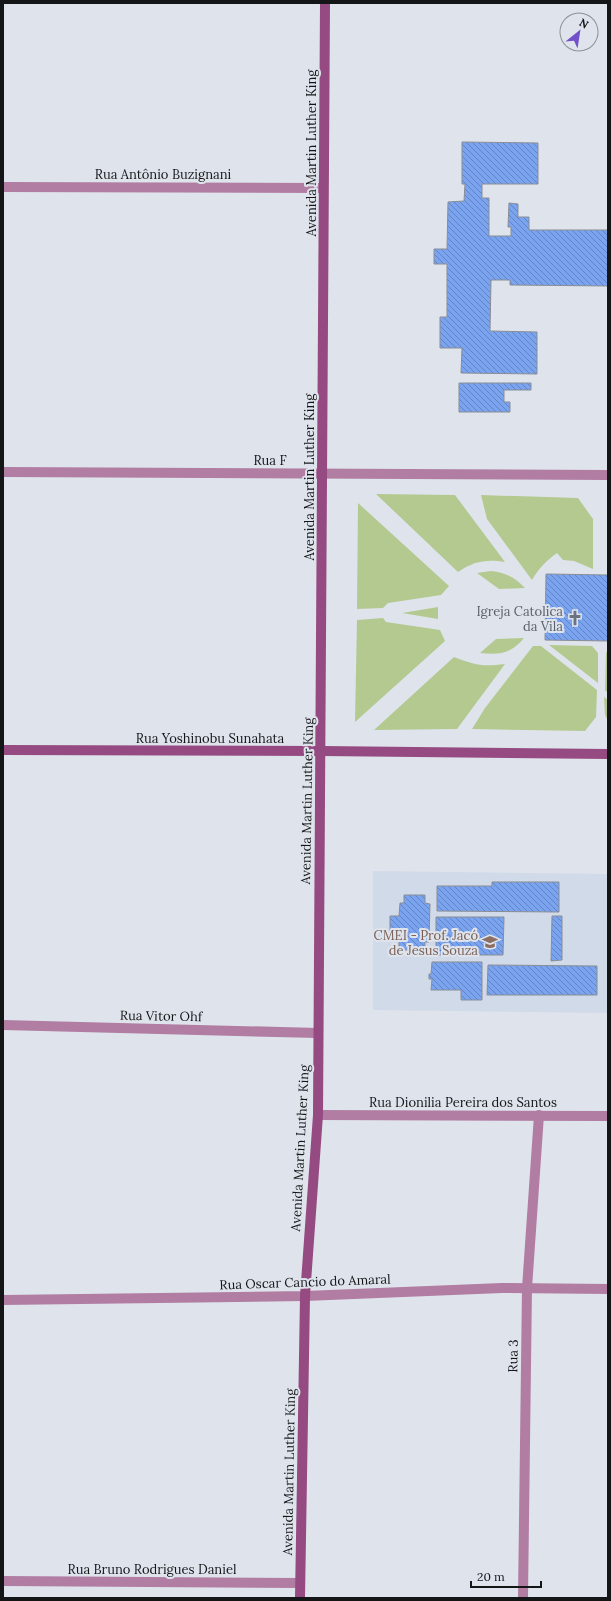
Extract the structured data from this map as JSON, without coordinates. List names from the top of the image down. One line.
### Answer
{"streets":{"main road":["Avenida Martin Luther King","Rua Yoshinobu Sunahata"],"street":["Rua Antônio Buzignani","Rua F","Rua Vitor Ohf","Rua Dionilia Pereira dos Santos","Rua Oscar Cancio do Amaral","Rua 3","Rua Bruno Rodrigues Daniel"]},"crossings":[["Avenida Martin Luther King","Rua Antônio Buzignani"],["Avenida Martin Luther King","Rua F"],["Avenida Martin Luther King","Rua Yoshinobu Sunahata"],["Avenida Martin Luther King","Rua Vitor Ohf"],["Avenida Martin Luther King","Rua Dionilia Pereira dos Santos"],["Avenida Martin Luther King","Rua Oscar Cancio do Amaral"],["Avenida Martin Luther King","Rua Bruno Rodrigues Daniel"],["Rua Dionilia Pereira dos Santos","Rua 3"],["Rua Oscar Cancio do Amaral","Rua 3"]],"places":{"church":["Igreja Catolica da Vila"],"school or university":["CMEI - Prof. Jacó de Jesus Souza"]},"scale_bar":"20 m","north":"top right"}
